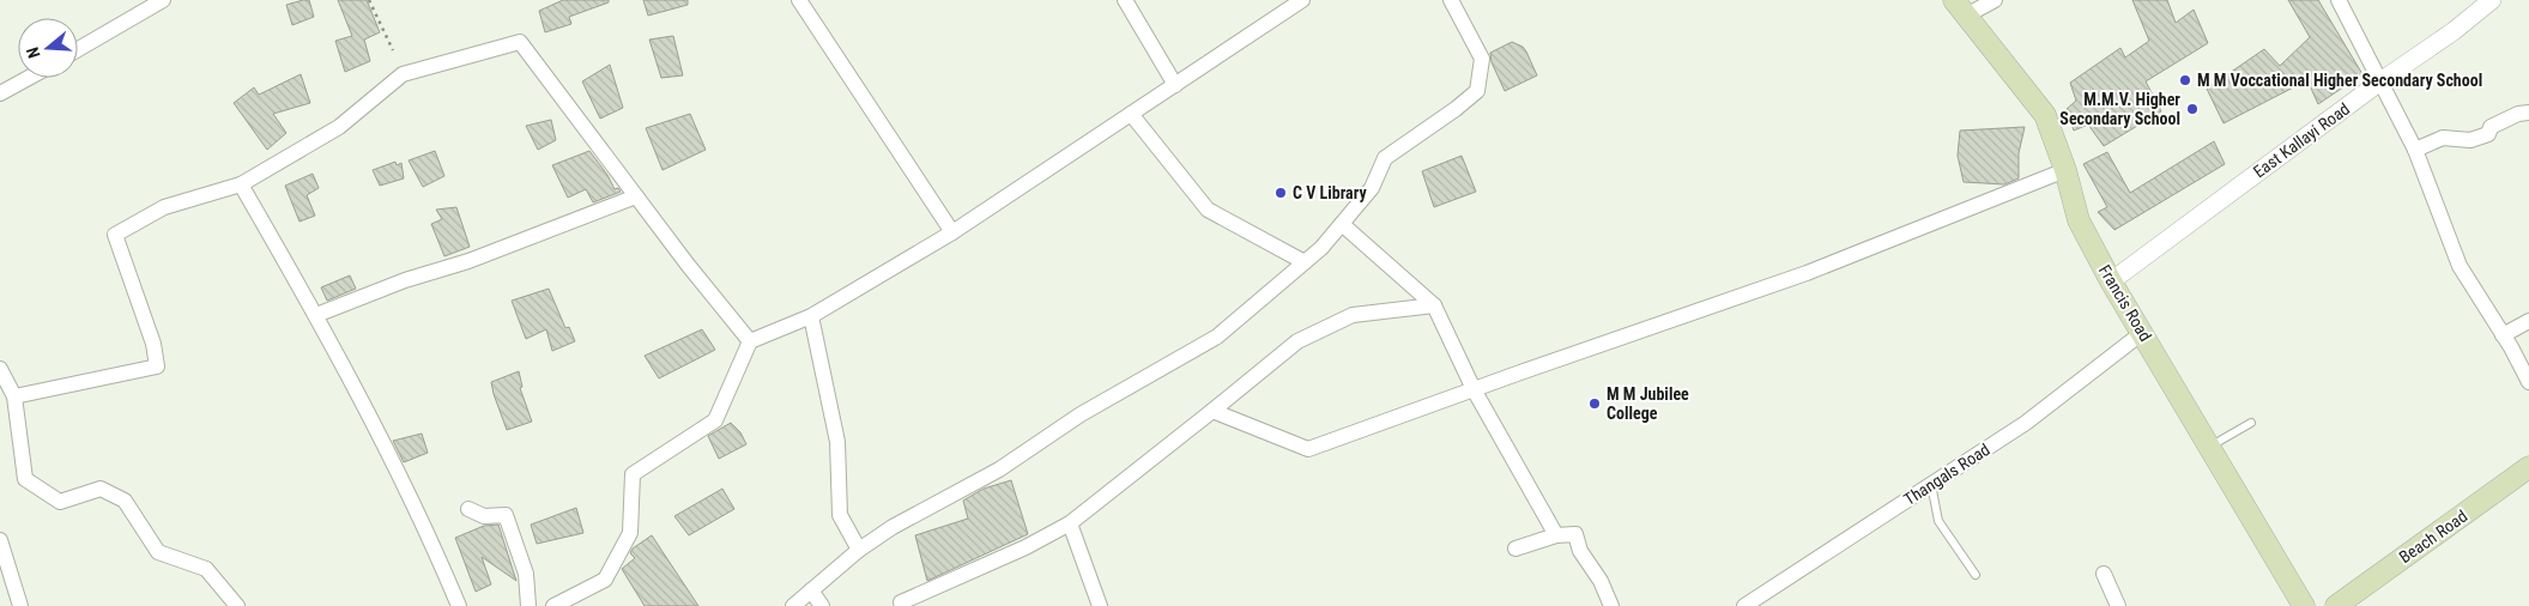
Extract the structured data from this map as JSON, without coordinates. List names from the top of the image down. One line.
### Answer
{"streets":{"main road":["Francis Road","Beach Road"],"street":["East Kallayi Road","Thangals Road"]},"crossings":[["East Kallayi Road","Francis Road"],["Francis Road","Thangals Road"]],"places":["M M Voccational Higher Secondary School","M.M.V. Higher Secondary School","C V Library","M M Jubilee College"],"north":"left"}
